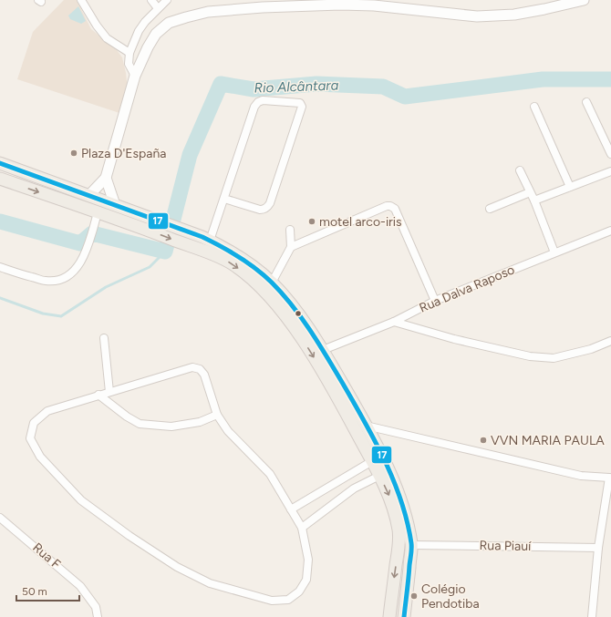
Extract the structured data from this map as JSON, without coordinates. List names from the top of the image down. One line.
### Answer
{"streets":{"street":["Rua Dalva Raposo","Rua Piauí","Rua F"]},"water":["Rio Alcântara"],"places":["Plaza D'España","motel arco-iris","VVN MARIA PAULA","Colégio Pendotiba"],"lines":["transit line 17"],"scale_bar":"50 m"}
